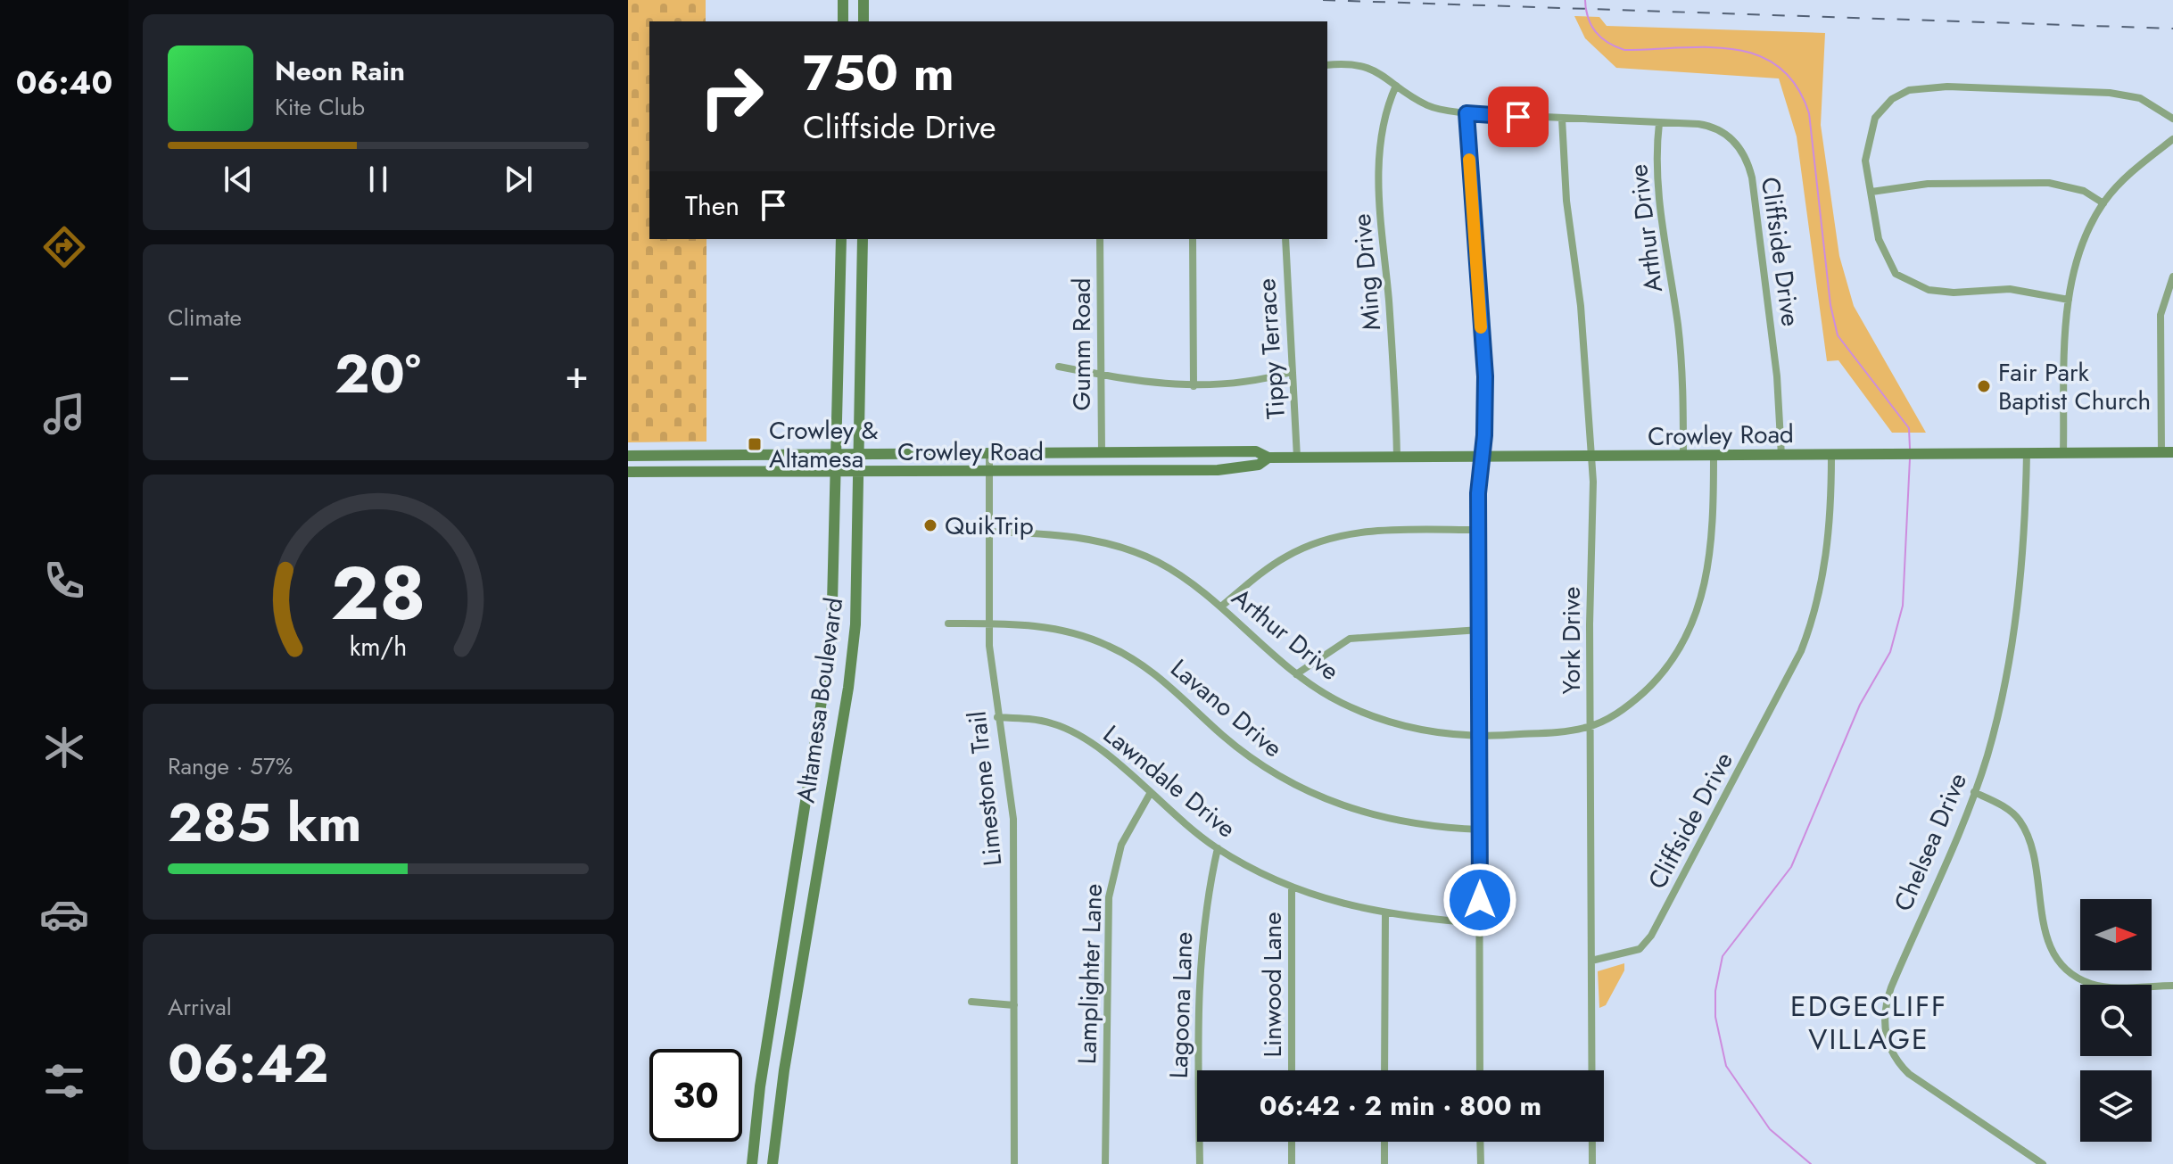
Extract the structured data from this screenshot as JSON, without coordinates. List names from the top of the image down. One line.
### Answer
{"streets":{"main road":["Crowley Road","Altamesa Boulevard"],"street":["Arthur Drive","Cliffside Drive","Ming Drive","Gumm Road","Tippy Terrace","York Drive","Lavano Drive","Lawndale Drive","Limestone Trail","Chelsea Drive","Lamplighter Lane","Linwood Lane","Lagoona Lane"]},"crossings":[["Arthur Drive","Cliffside Drive"],["Arthur Drive","Crowley Road"],["Arthur Drive","York Drive"],["Arthur Drive","Limestone Trail"],["Cliffside Drive","Ming Drive"],["Cliffside Drive","Crowley Road"],["Cliffside Drive","York Drive"],["Ming Drive","Crowley Road"],["Gumm Road","Crowley Road"],["Tippy Terrace","Crowley Road"],["Crowley Road","York Drive"],["Crowley Road","Altamesa Boulevard"],["Crowley Road","Limestone Trail"],["Crowley Road","Chelsea Drive"],["Lavano Drive","Limestone Trail"],["Lawndale Drive","Limestone Trail"],["Lawndale Drive","Lamplighter Lane"],["Lawndale Drive","Linwood Lane"],["Lawndale Drive","Lagoona Lane"]],"districts":["EDGECLIFF VILLAGE"],"places":{"other":["Fair Park Baptist Church","QuikTrip"],"transit":["Crowley & Altamesa"]},"north":"right","page":{"tabs":"06:40","turn":["750 m","Cliffside Drive"],"song":["Neon Rain","Kite Club"],"then":"Then","tile":["Climate",["Range · 57%","285 km"],["Arrival","06:42"]],"heat":["−","20°","+"],"limit":"30","trip":"06:42 · 2 min · 800 m","gauge":["28","km/h"]}}
